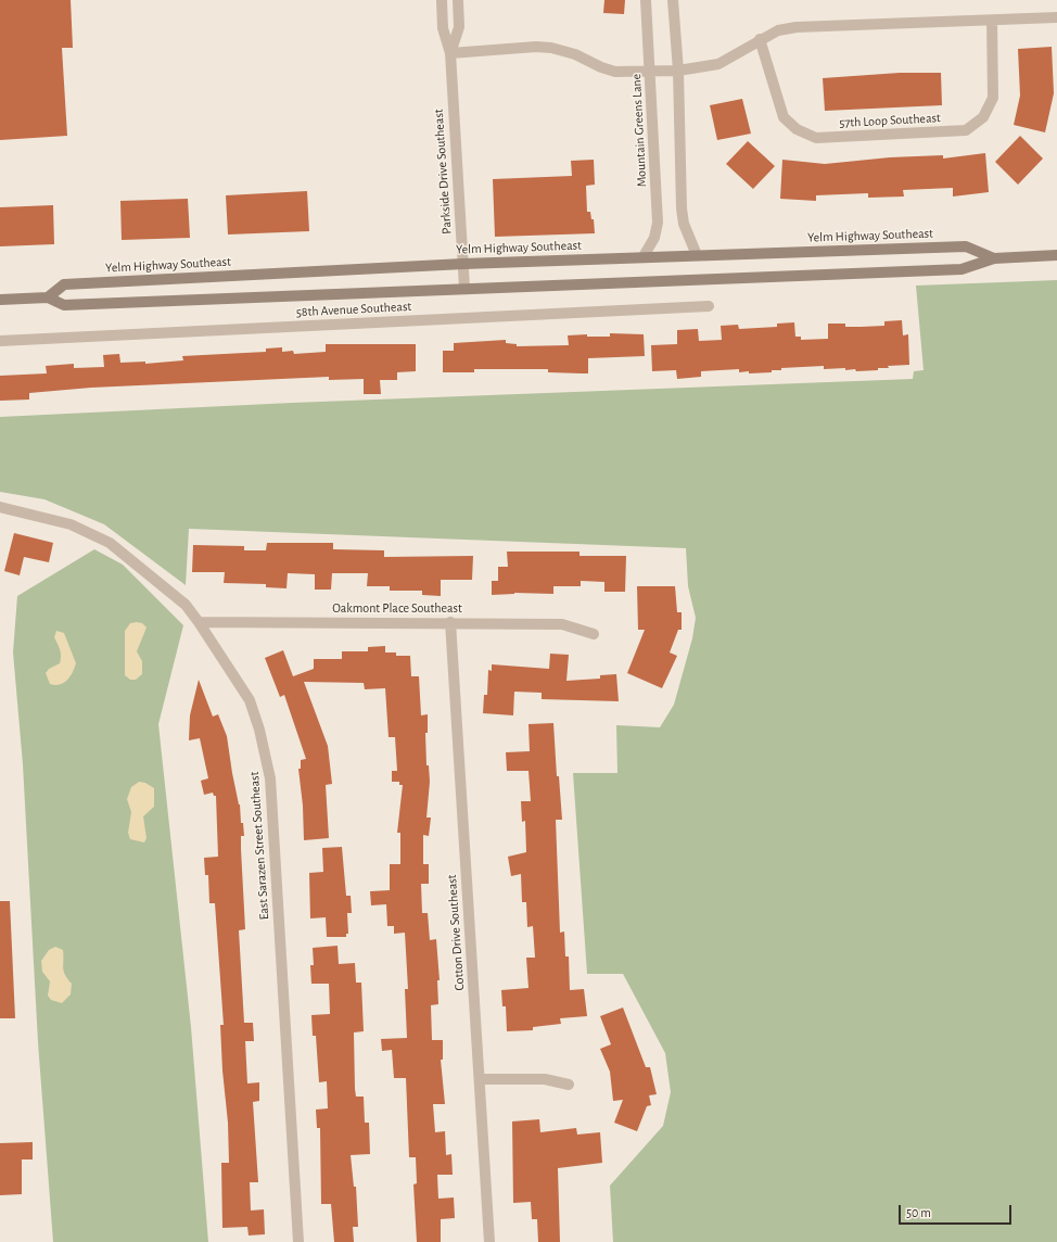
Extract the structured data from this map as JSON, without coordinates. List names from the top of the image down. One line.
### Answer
{"streets":{"main road":["Yelm Highway Southeast"],"street":["57th Loop Southeast","Mountain Greens Lane","Parkside Drive Southeast","58th Avenue Southeast","Oakmont Place Southeast","East Sarazen Street Southeast","Cotton Drive Southeast"]},"crossings":[["Mountain Greens Lane","Yelm Highway Southeast"],["Parkside Drive Southeast","Yelm Highway Southeast"],["Oakmont Place Southeast","East Sarazen Street Southeast"],["Oakmont Place Southeast","Cotton Drive Southeast"]],"scale_bar":"50 m"}
